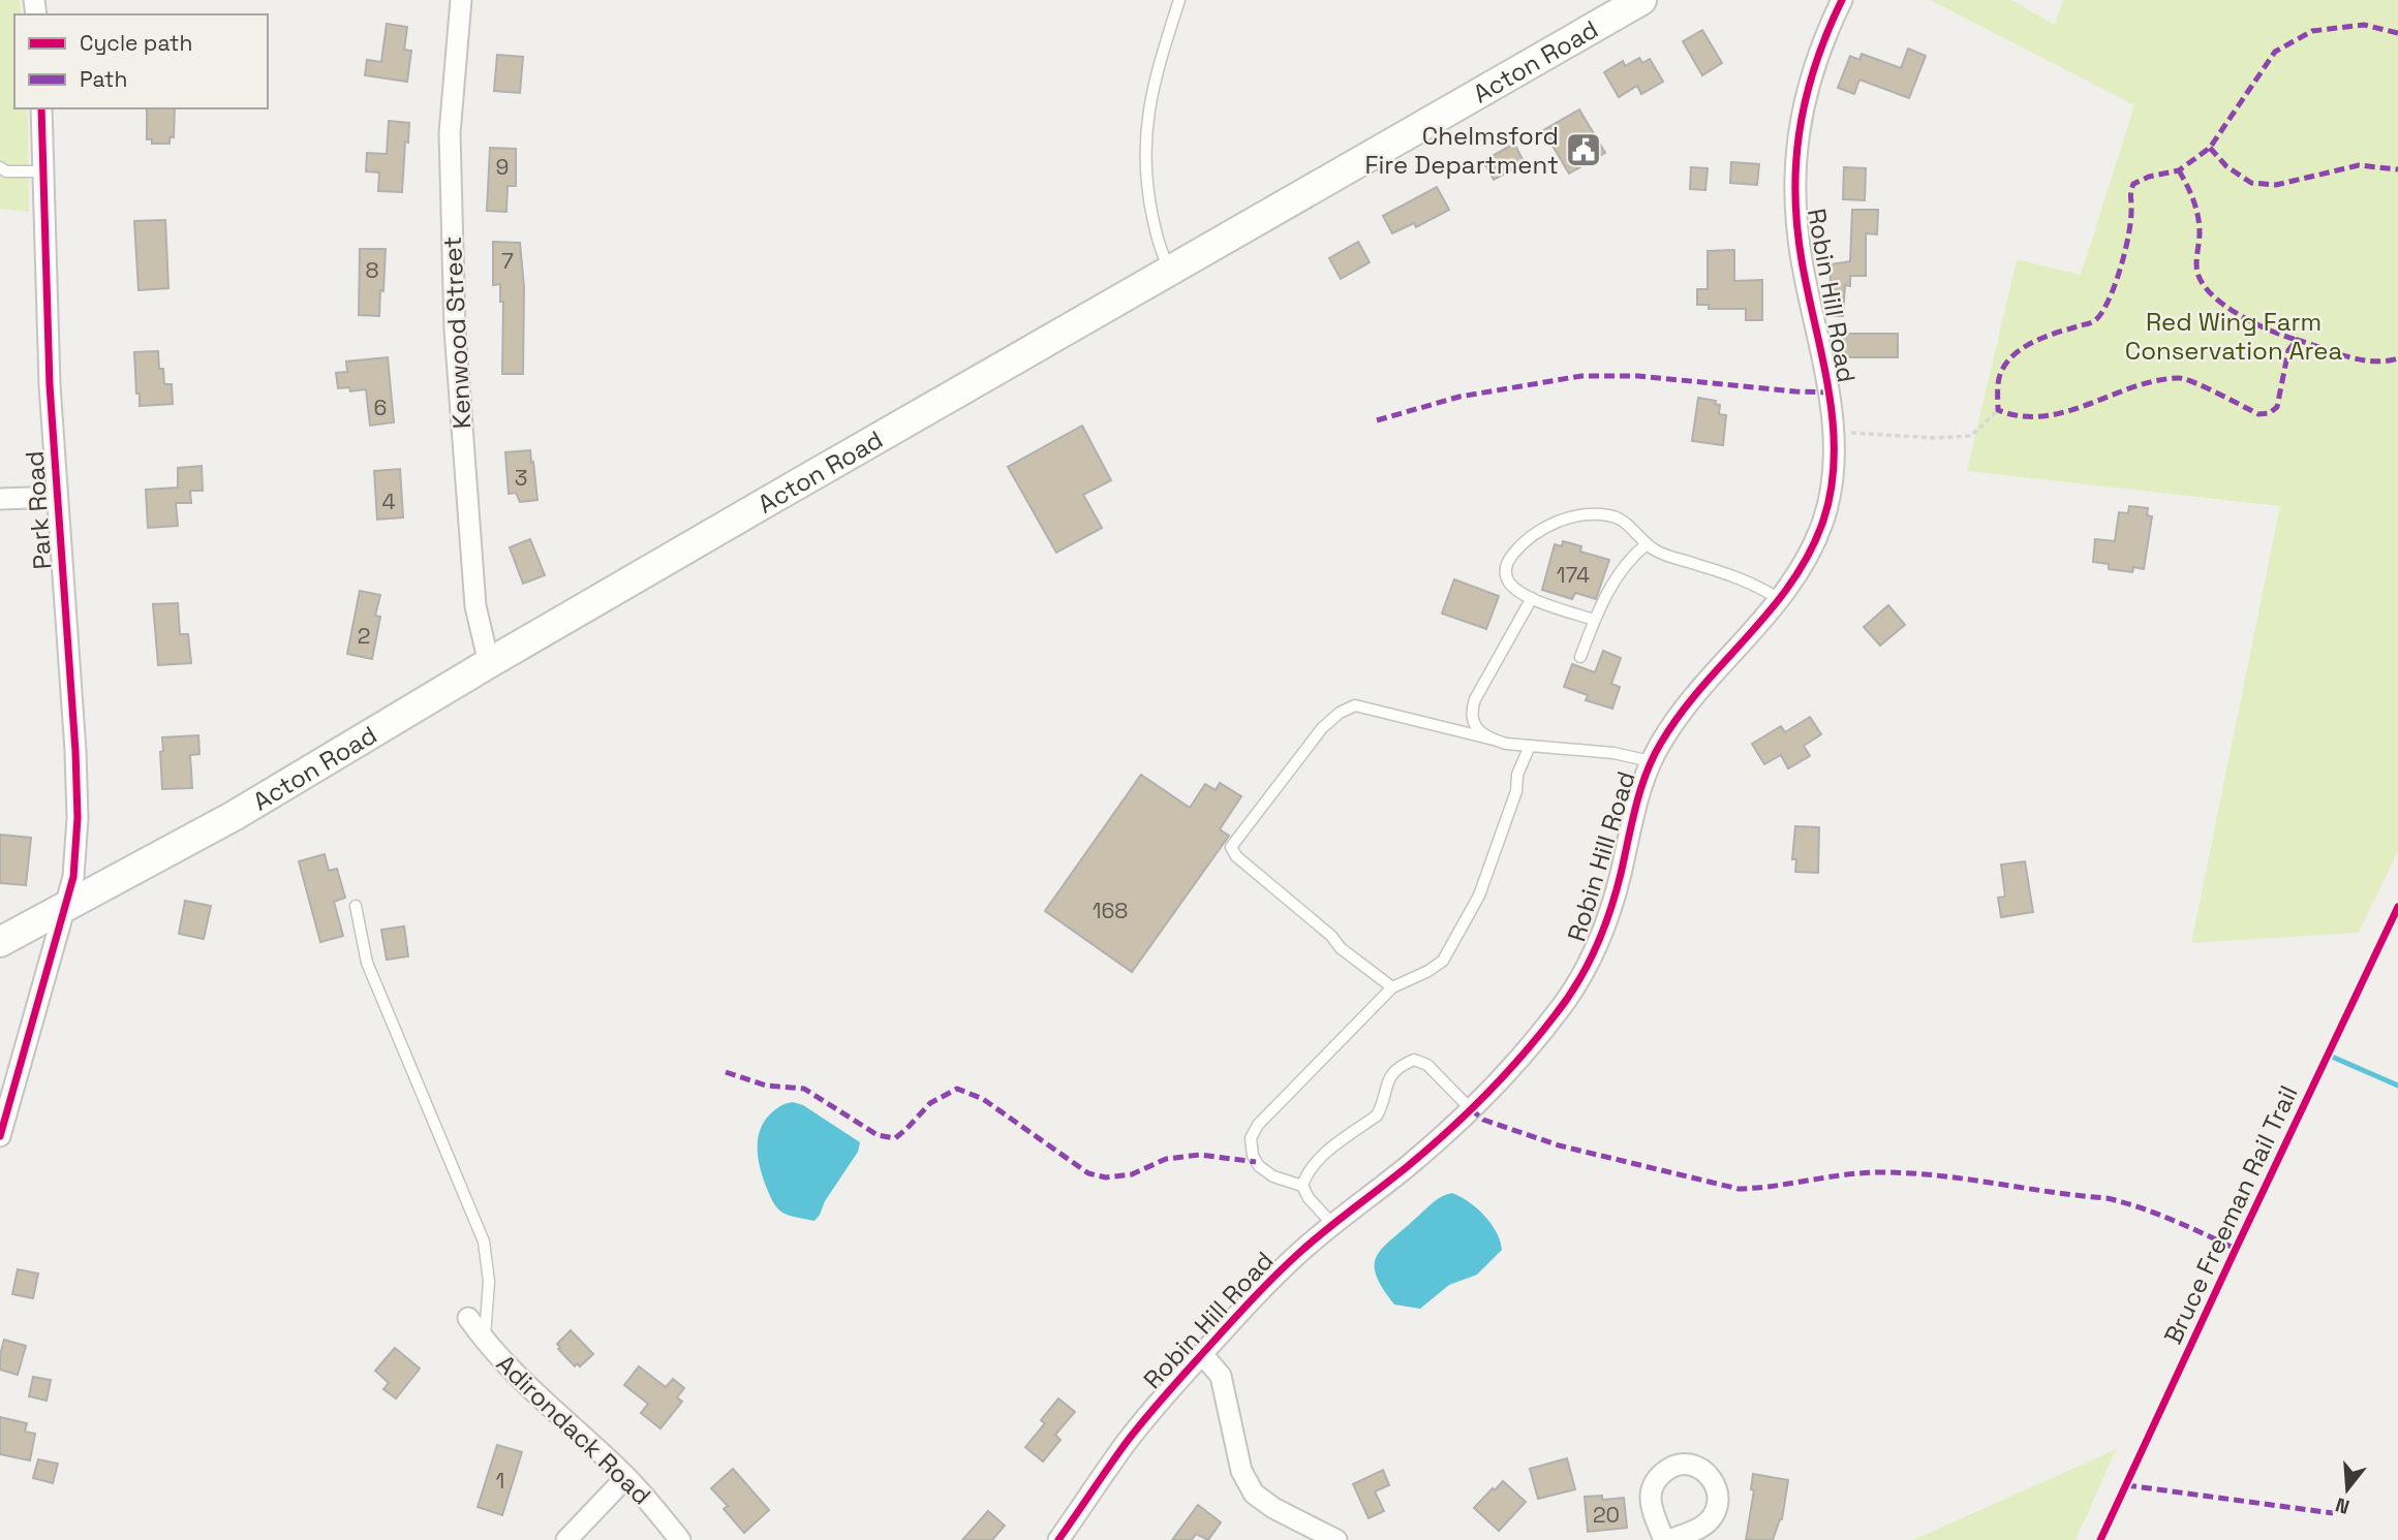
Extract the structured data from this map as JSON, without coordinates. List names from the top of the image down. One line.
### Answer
{"streets":{"main road":["Acton Road"],"street":["Robin Hill Road","Kenwood Street","Park Road","Adirondack Road"],"cycle path":["Bruce Freeman Rail Trail"]},"crossings":[["Acton Road","Kenwood Street"],["Acton Road","Park Road"]],"parks":["Red Wing Farm Conservation Area"],"places":{"public building":["Chelmsford Fire Department"]},"house_numbers":["9","7","8","6","3","4","174","2","168","1","20"],"legend":["Cycle path","Path"],"north":"bottom"}
